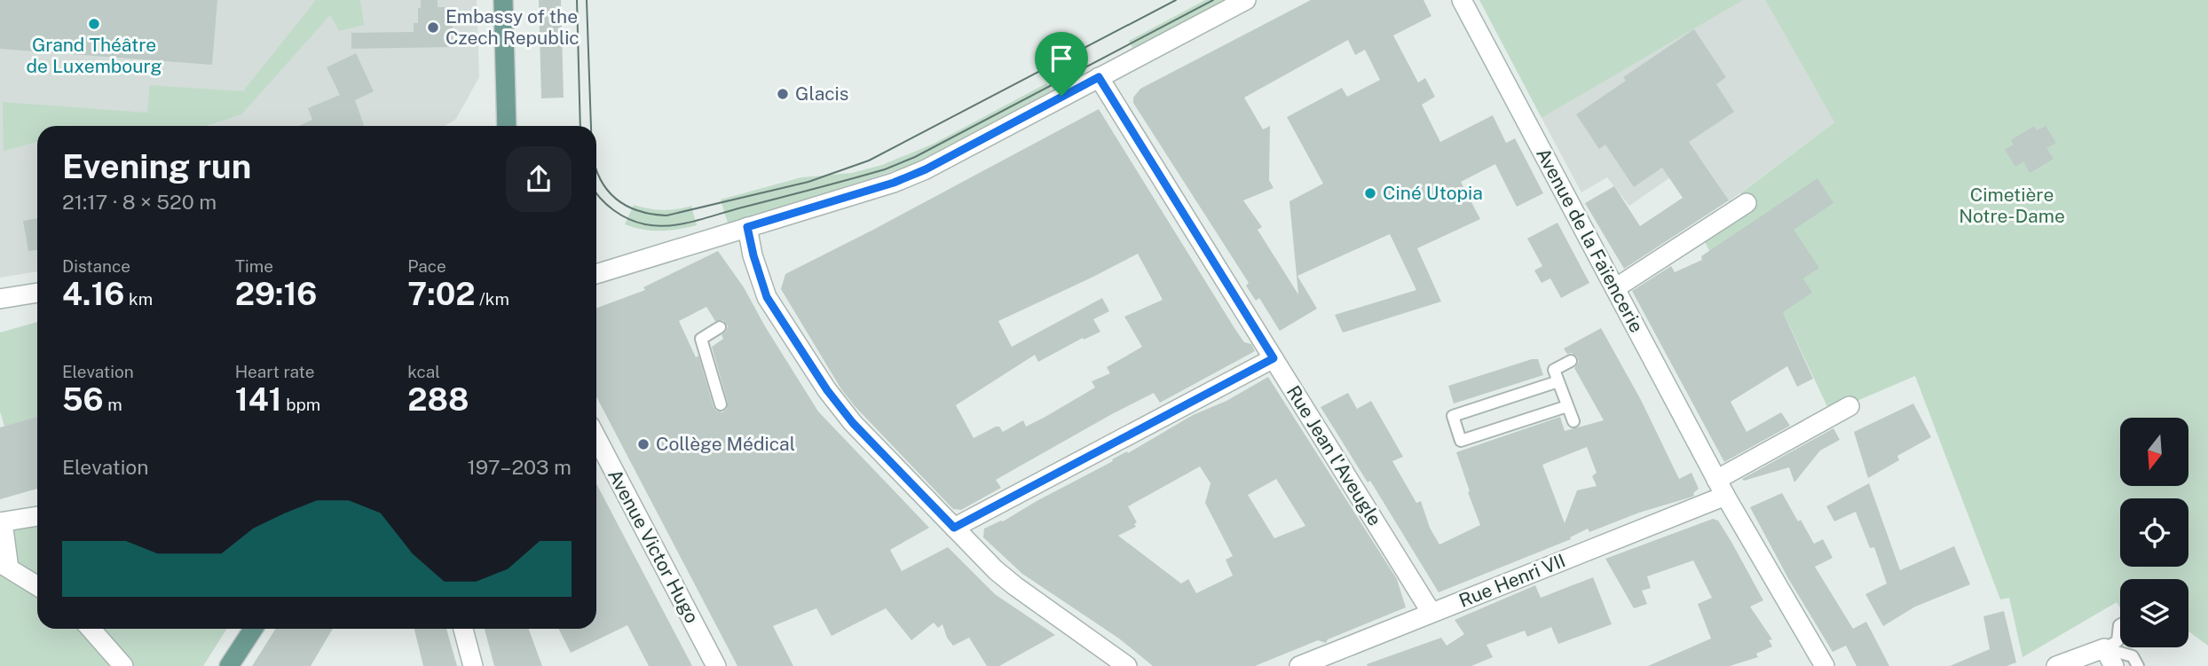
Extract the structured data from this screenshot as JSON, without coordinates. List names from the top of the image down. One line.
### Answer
{"streets":{"street":["Avenue de la Faïencerie","Rue Jean l'Aveugle","Avenue Victor Hugo","Rue Henri VII"]},"crossings":[["Avenue de la Faïencerie","Rue Henri VII"],["Rue Jean l'Aveugle","Rue Henri VII"]],"parks":["Cimetière Notre-Dame"],"places":["Grand Théâtre de Luxembourg","Embassy of the Czech Republic","Glacis","Ciné Utopia","Collège Médical"],"north":"bottom","page":{"heading":["Evening run","21:17 · 8 × 520 m"],"stats":[["Distance","4.16 km"],["Time","29:16"],["Pace","7:02 /km"],["Elevation","56 m"],["Heart rate","141 bpm"],["kcal","288"]],"chart":["Elevation","197–203 m"]}}
